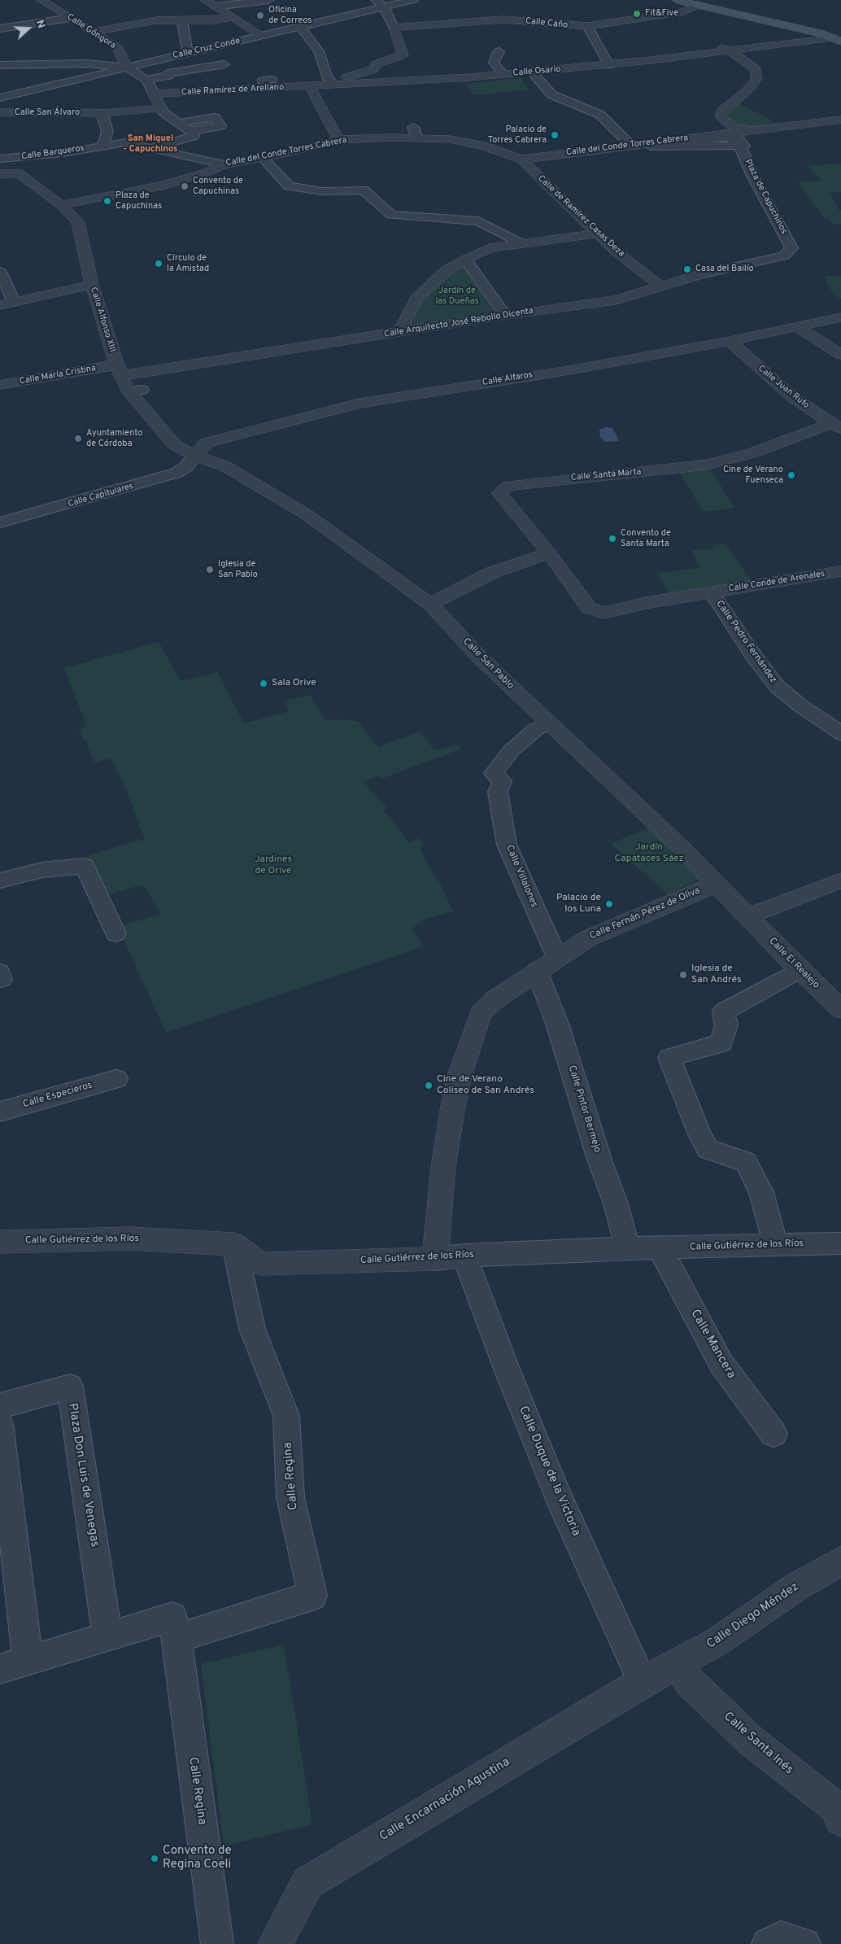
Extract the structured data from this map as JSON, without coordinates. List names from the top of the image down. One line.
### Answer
{"streets":{"street":["Calle Caño","Calle Góngora","Calle Cruz Conde","Calle Osario","Calle Ramírez de Arellano","Calle San Álvaro","Calle del Conde Torres Cabrera","Calle Barqueros","Plaza de Capuchinos","Calle de Ramírez Casas Deza","Calle Alfonso XIII","Calle Arquitecto José Rebollo Dicenta","Calle María Cristina","Calle Alfaros","Calle Juan Rufo","Calle Santa Marta","Calle Capitulares","Calle Conde de Arenales","Calle Pedro Fernández","Calle San Pablo","Calle Villalones","Calle Fernán Pérez de Oliva","Calle El Realejo","Calle Especieros","Calle Pintor Bermejo","Calle Gutiérrez de los Ríos","Calle Mancera","Calle Duque de la Victoria","Plaza Don Luis de Venegas","Calle Regina","Calle Diego Méndez","Calle Santa Inés","Calle Encarnación Agustina"]},"crossings":[["Calle Góngora","Calle Cruz Conde"],["Calle Osario","Calle Ramírez de Arellano"],["Calle del Conde Torres Cabrera","Calle Barqueros"],["Calle del Conde Torres Cabrera","Plaza de Capuchinos"],["Calle del Conde Torres Cabrera","Calle de Ramírez Casas Deza"],["Calle del Conde Torres Cabrera","Calle Alfonso XIII"],["Plaza de Capuchinos","Calle Arquitecto José Rebollo Dicenta"],["Calle de Ramírez Casas Deza","Calle Arquitecto José Rebollo Dicenta"],["Calle Alfonso XIII","Calle Arquitecto José Rebollo Dicenta"],["Calle Alfonso XIII","Calle María Cristina"],["Calle Alfonso XIII","Calle Alfaros"],["Calle Alfonso XIII","Calle Capitulares"],["Calle Alfonso XIII","Calle San Pablo"],["Calle Arquitecto José Rebollo Dicenta","Calle María Cristina"],["Calle Alfaros","Calle Juan Rufo"],["Calle Alfaros","Calle Capitulares"],["Calle Alfaros","Calle San Pablo"],["Calle Juan Rufo","Calle Santa Marta"],["Calle Santa Marta","Calle Conde de Arenales"],["Calle Santa Marta","Calle Pedro Fernández"],["Calle Capitulares","Calle San Pablo"],["Calle Conde de Arenales","Calle Pedro Fernández"],["Calle San Pablo","Calle Villalones"],["Calle San Pablo","Calle Fernán Pérez de Oliva"],["Calle San Pablo","Calle El Realejo"],["Calle Villalones","Calle Fernán Pérez de Oliva"],["Calle Fernán Pérez de Oliva","Calle Pintor Bermejo"],["Calle Fernán Pérez de Oliva","Calle Gutiérrez de los Ríos"],["Calle Pintor Bermejo","Calle Gutiérrez de los Ríos"],["Calle Gutiérrez de los Ríos","Calle Mancera"],["Calle Gutiérrez de los Ríos","Calle Duque de la Victoria"],["Calle Gutiérrez de los Ríos","Calle Regina"],["Calle Duque de la Victoria","Calle Diego Méndez"],["Calle Duque de la Victoria","Calle Encarnación Agustina"],["Plaza Don Luis de Venegas","Calle Regina"],["Calle Diego Méndez","Calle Santa Inés"],["Calle Diego Méndez","Calle Encarnación Agustina"]],"districts":["San Miguel - Capuchinos"],"parks":["Jardín de las Dueñas","Jardín Capataces Sáez","Jardines de Orive"],"places":["Fit&Five","Oficina de Correos","Palacio de Torres Cabrera","Convento de Capuchinas","Plaza de Capuchinas","Círculo de la Amistad","Casa del Bailío","Ayuntamiento de Córdoba","Cine de Verano Fuenseca","Convento de Santa Marta","Iglesia de San Pablo","Sala Orive","Palacio de los Luna","Iglesia de San Andrés","Cine de Verano Coliseo de San Andrés","Convento de Regina Coeli"],"north":"right"}
